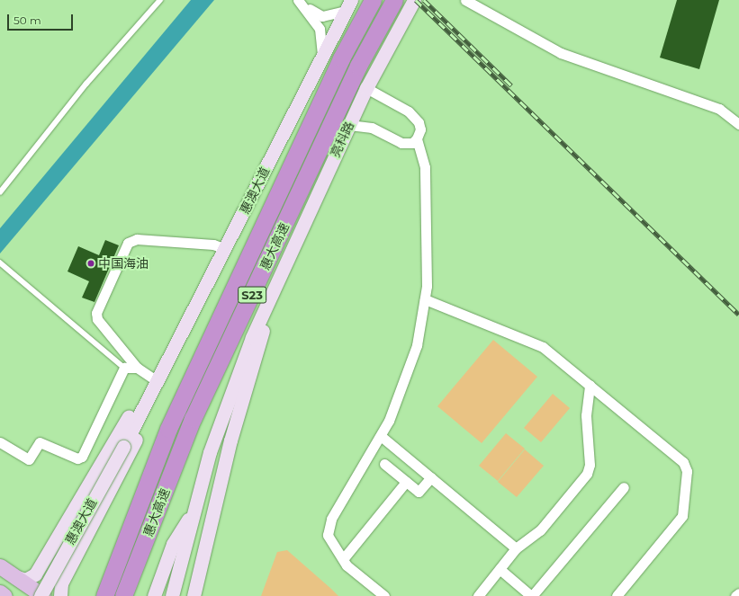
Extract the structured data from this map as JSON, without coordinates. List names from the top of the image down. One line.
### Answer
{"streets":{"highway":["惠大高速","S23"],"street":["亮科路","惠澳大道"]},"places":["中国海油"],"scale_bar":"50 m"}
